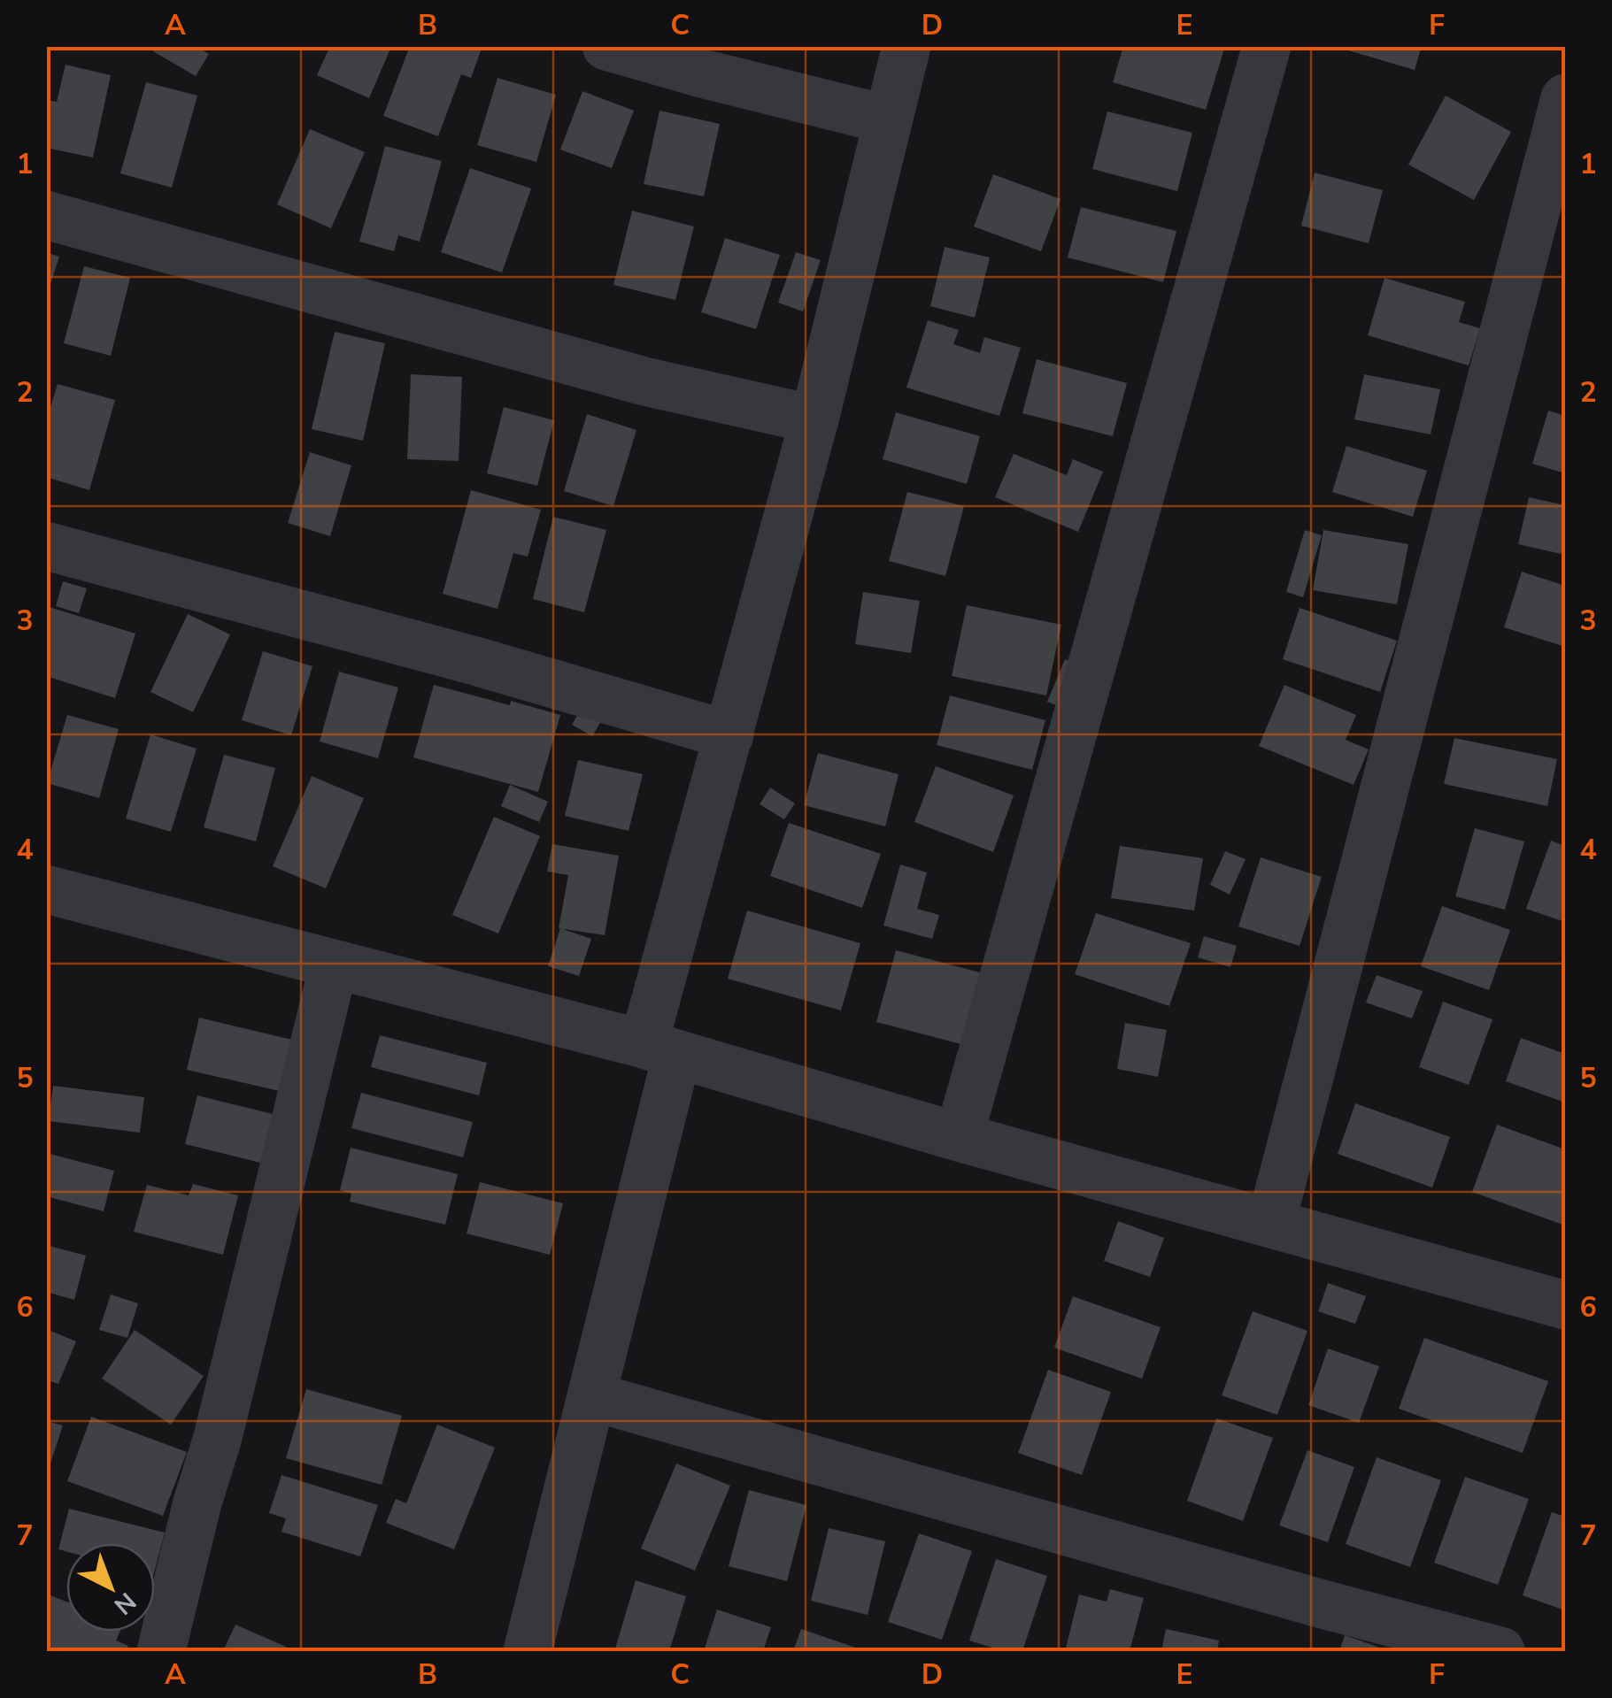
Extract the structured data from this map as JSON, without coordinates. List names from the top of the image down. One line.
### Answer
{"north":"bottom right","grid":{"columns":["A","B","C","D","E","F"],"rows":["1","2","3","4","5","6","7"]}}
